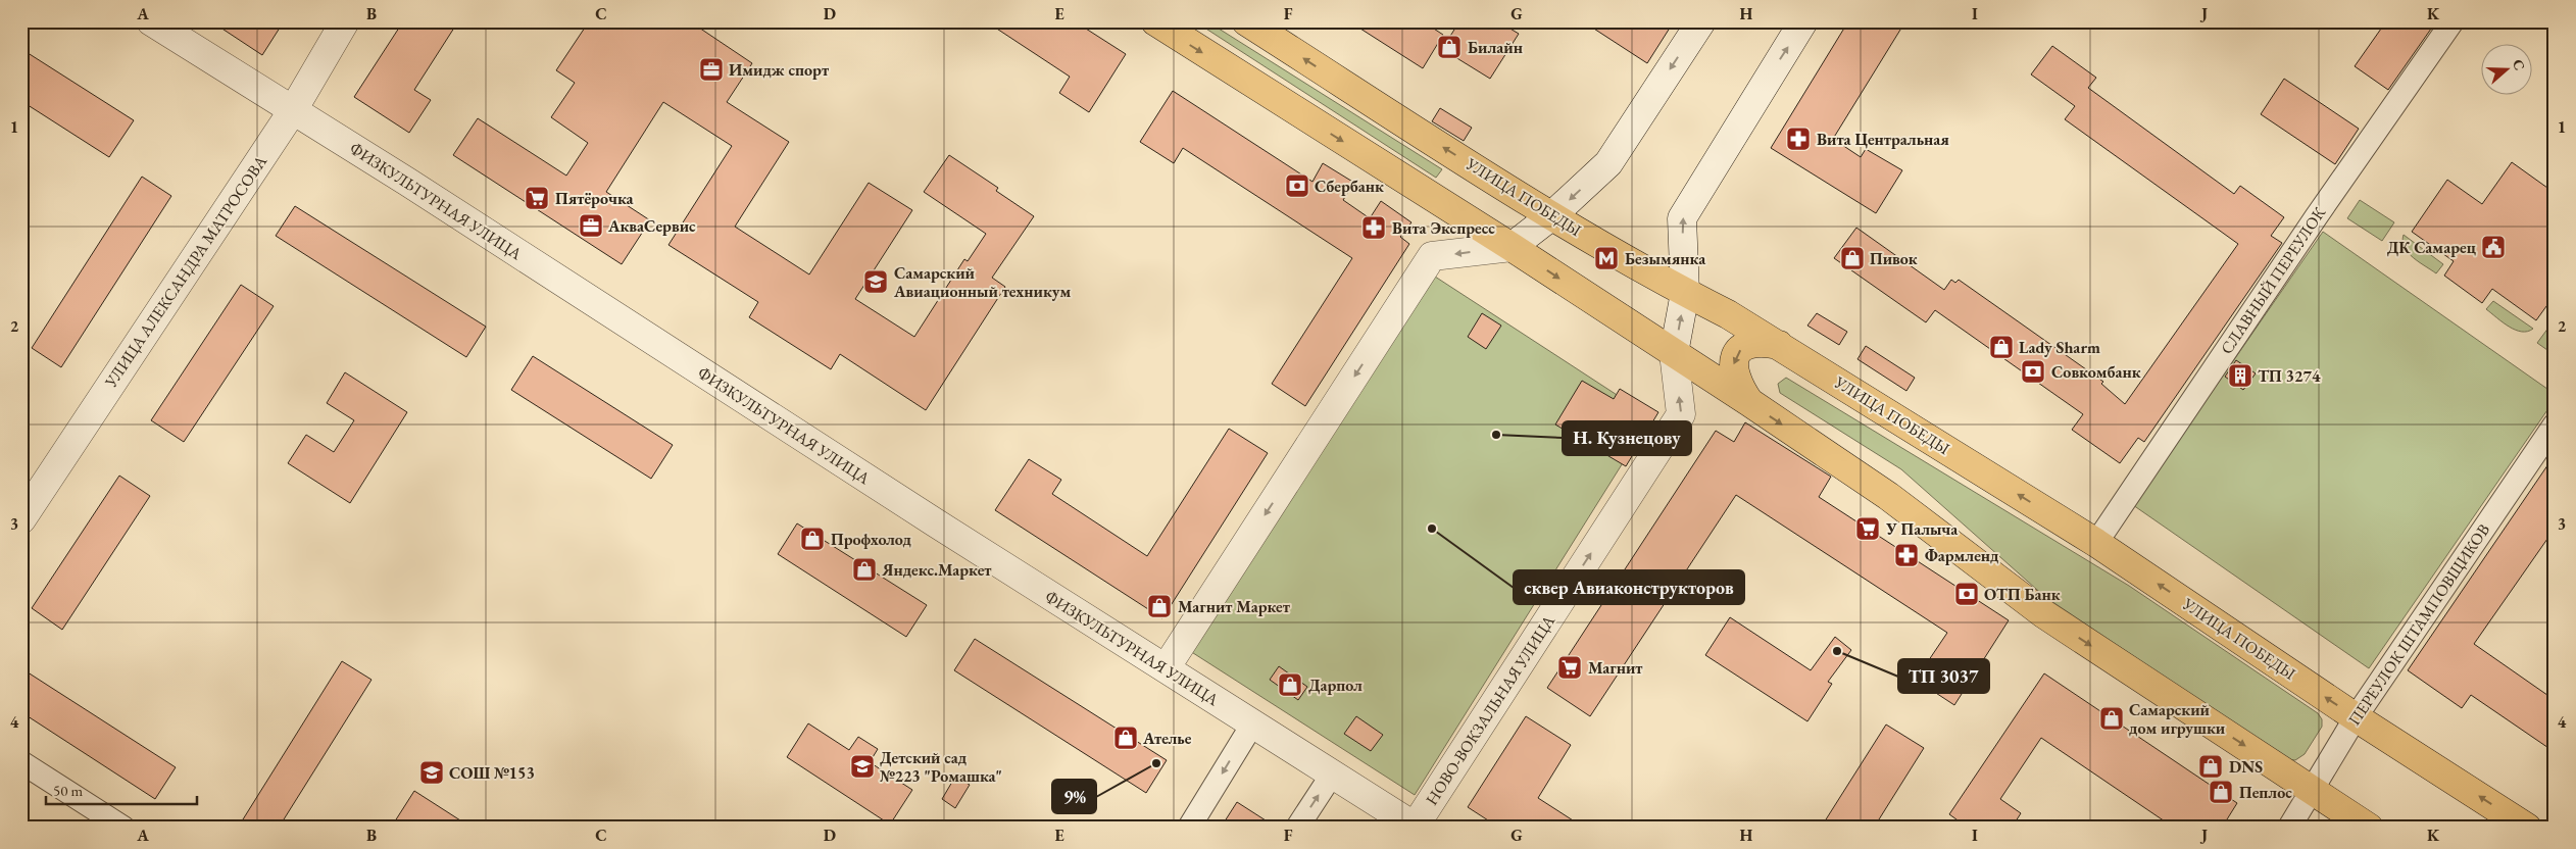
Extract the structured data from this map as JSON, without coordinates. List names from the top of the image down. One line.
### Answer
{"streets":{"main road":["УЛИЦА ПОБЕДЫ"],"street":["ФИЗКУЛЬТУРНАЯ УЛИЦА","УЛИЦА АЛЕКСАНДРА МАТРОСОВА","СЛАВНЫЙ ПЕРЕУЛОК","ПЕРЕУЛОК ШТАМПОВЩИКОВ","НОВО-ВОКЗАЛЬНАЯ УЛИЦА"]},"crossings":[["УЛИЦА ПОБЕДЫ","СЛАВНЫЙ ПЕРЕУЛОК"],["УЛИЦА ПОБЕДЫ","ПЕРЕУЛОК ШТАМПОВЩИКОВ"],["УЛИЦА ПОБЕДЫ","НОВО-ВОКЗАЛЬНАЯ УЛИЦА"],["ФИЗКУЛЬТУРНАЯ УЛИЦА","УЛИЦА АЛЕКСАНДРА МАТРОСОВА"],["ФИЗКУЛЬТУРНАЯ УЛИЦА","НОВО-ВОКЗАЛЬНАЯ УЛИЦА"]],"places":{"shop":["Билайн","Пивок","Lady Sharm","Профхолод","Яндекс.Маркет","Магнит Маркет","Дарпол","Самарский дом игрушки","Ателье","DNS","Пеплос"],"office":["Имидж спорт","АкваСервис"],"pharmacy":["Вита Центральная","Вита Экспресс","Фармленд"],"bank":["Сбербанк","Совкомбанк","ОТП Банк"],"supermarket":["Пятёрочка","У Палыча","Магнит"],"public building":["ДК Самарец"],"metro station":["Безымянка"],"school or university":["Самарский Авиационный техникум","Детский сад №223 \"Ромашка\"","СОШ №153"],"building":["ТП 3274"],"other":["Н. Кузнецову","сквер Авиаконструкторов","ТП 3037","9%"]},"scale_bar":"50 m","north":"right","grid":{"columns":["A","B","C","D","E","F","G","H","I","J","K"],"rows":["1","2","3","4"]}}
